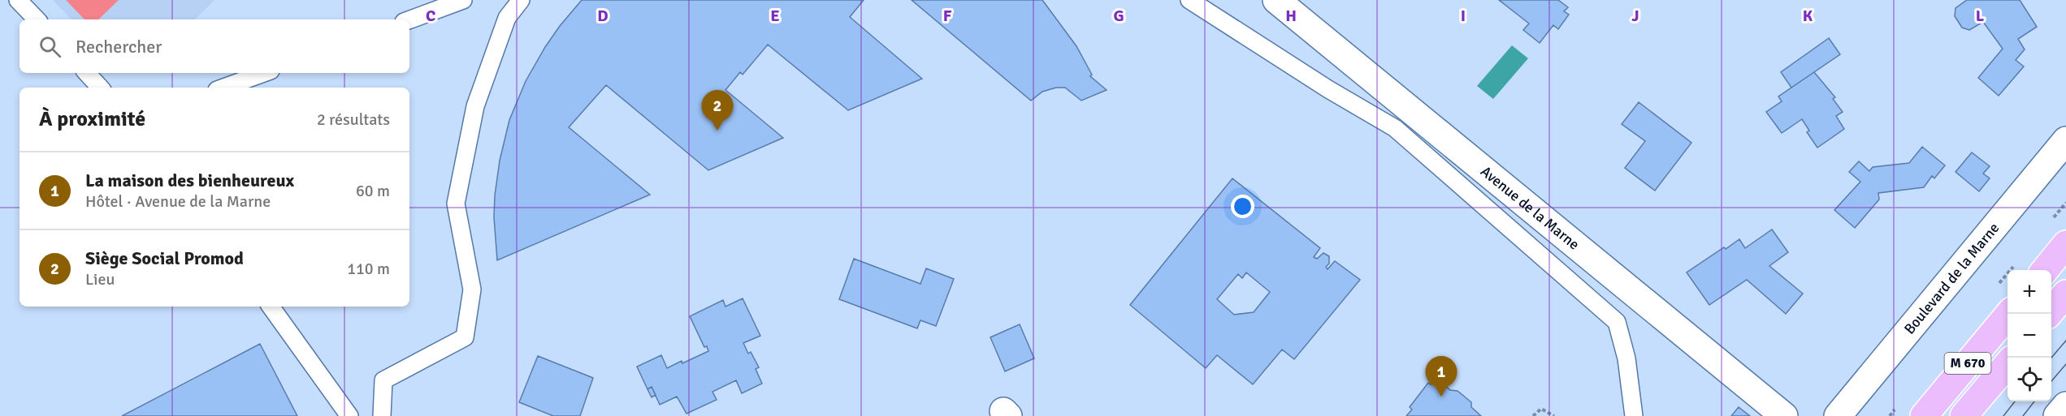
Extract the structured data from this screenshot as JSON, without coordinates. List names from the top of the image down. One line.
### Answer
{"streets":{"main road":["M 670"],"street":["Avenue de la Marne","Boulevard de la Marne"]},"page":{"search":"Rechercher","heading":["À proximité","2 résultats"],"pins":["2","1"],"list":[{"mark":"1","name":"La maison des bienheureux","note":"Hôtel · Avenue de la Marne","value":"60 m"},{"mark":"2","name":"Siège Social Promod","note":"Lieu","value":"110 m"}],"map_buttons":["+","−"]},"grid":{"columns":["C","D","E","F","G","H","I","J","K","L"]}}
